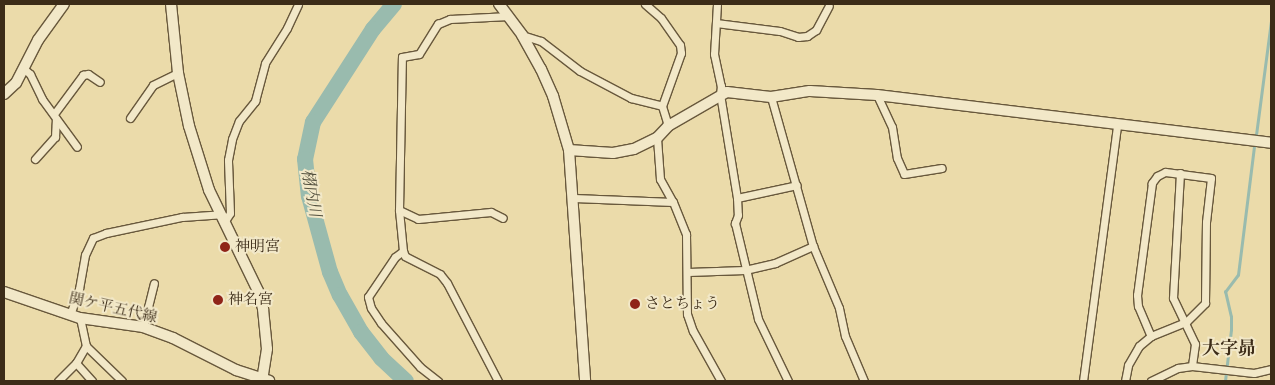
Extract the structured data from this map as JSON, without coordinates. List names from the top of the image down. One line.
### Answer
{"streets":{"street":["関ケ平五代線"]},"districts":["大字昴"],"water":["栩内川"],"places":["神明宮","神名宮","さとちょう"]}
